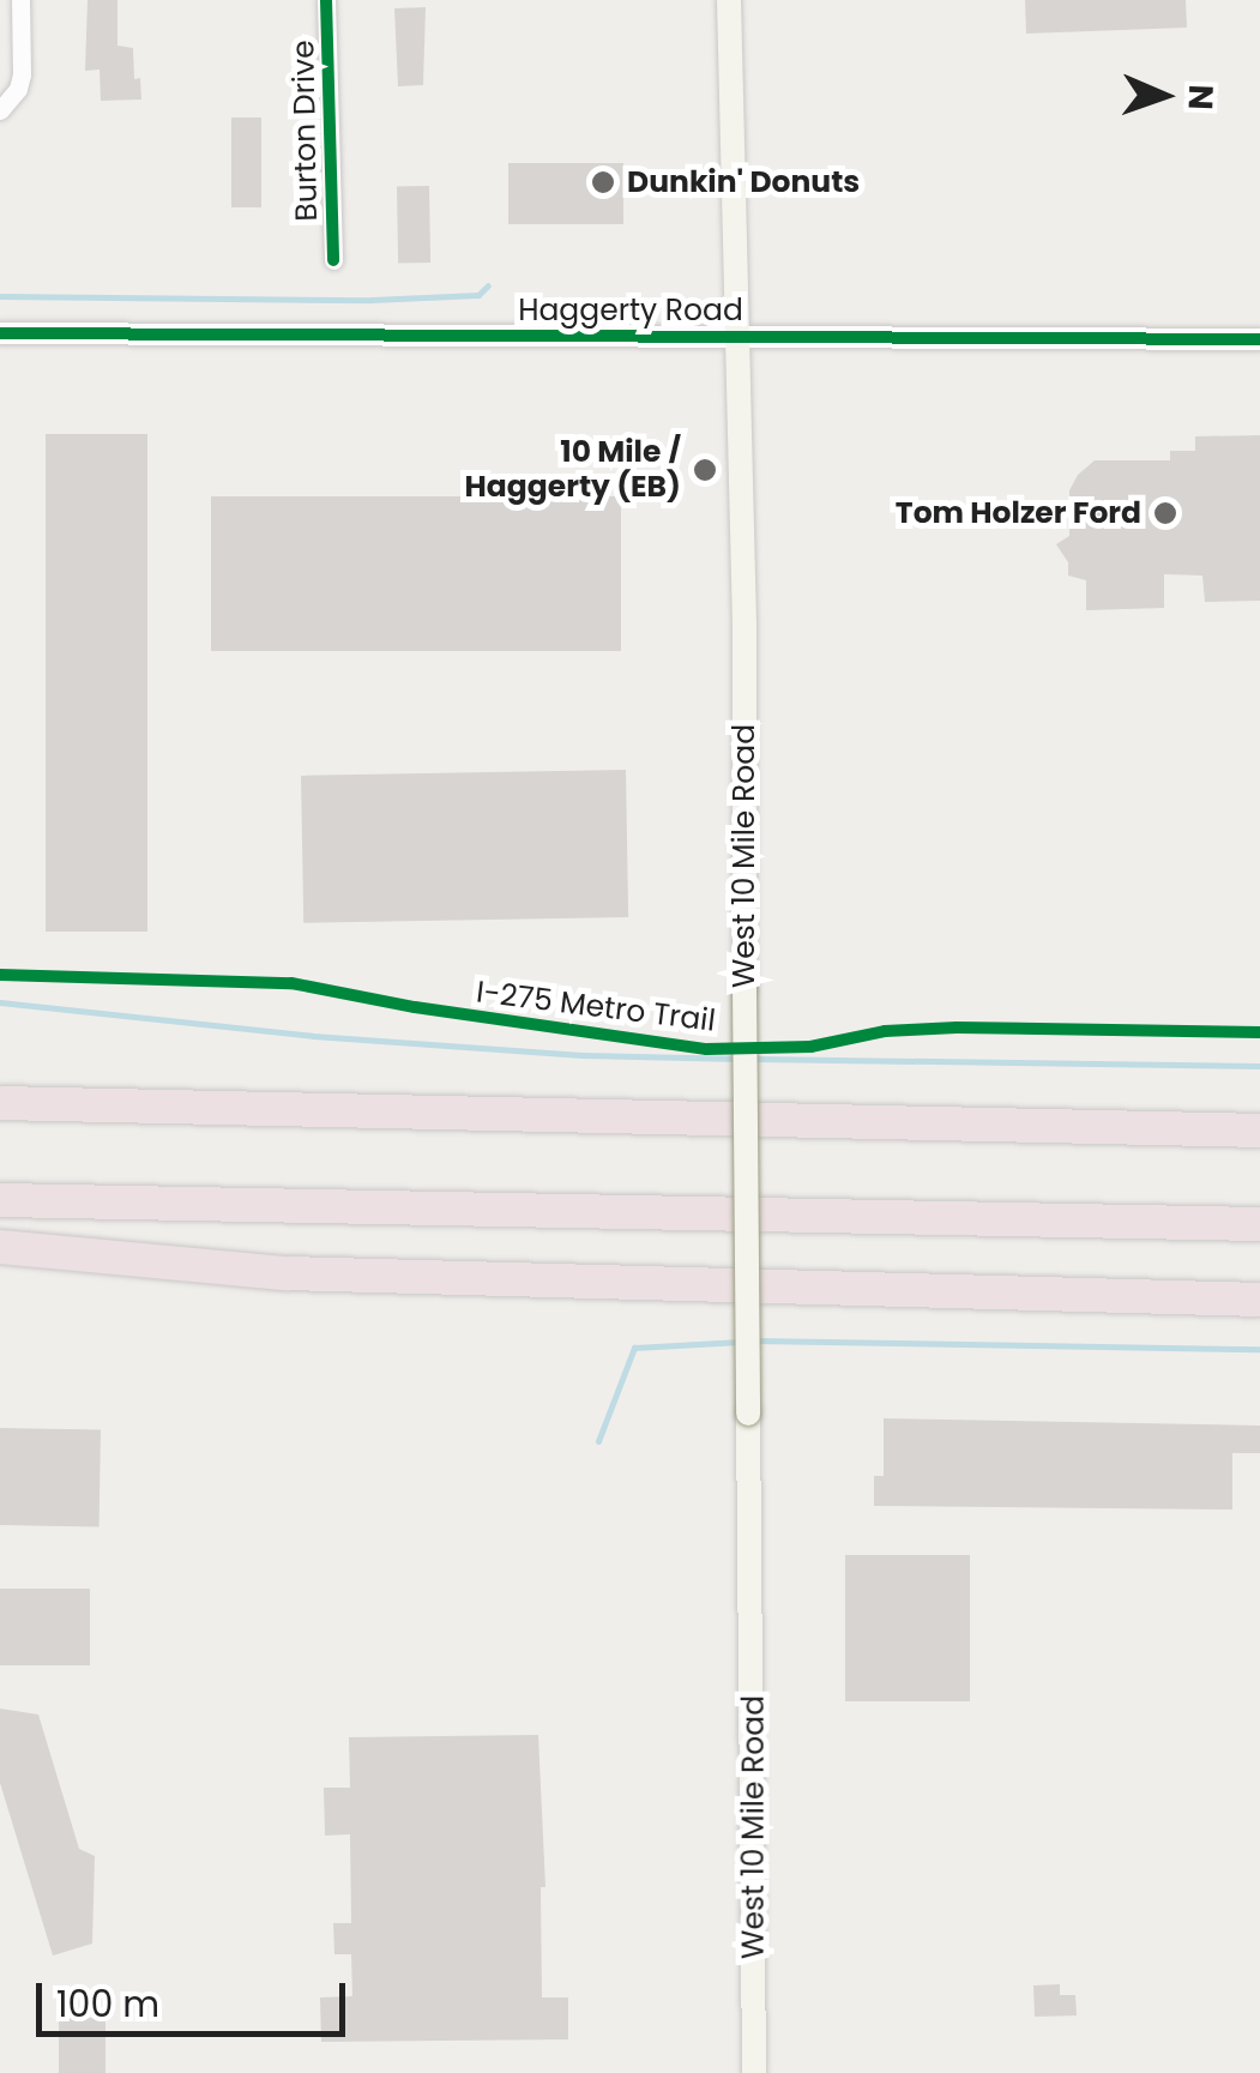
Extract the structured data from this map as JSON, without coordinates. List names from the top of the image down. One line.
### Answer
{"streets":{"main road":["West 10 Mile Road"],"street":["Burton Drive","Haggerty Road"],"cycle path":["I-275 Metro Trail"]},"crossings":[["Haggerty Road","West 10 Mile Road"]],"places":["Dunkin' Donuts","10 Mile / Haggerty (EB)","Tom Holzer Ford"],"scale_bar":"100 m","north":"right"}
